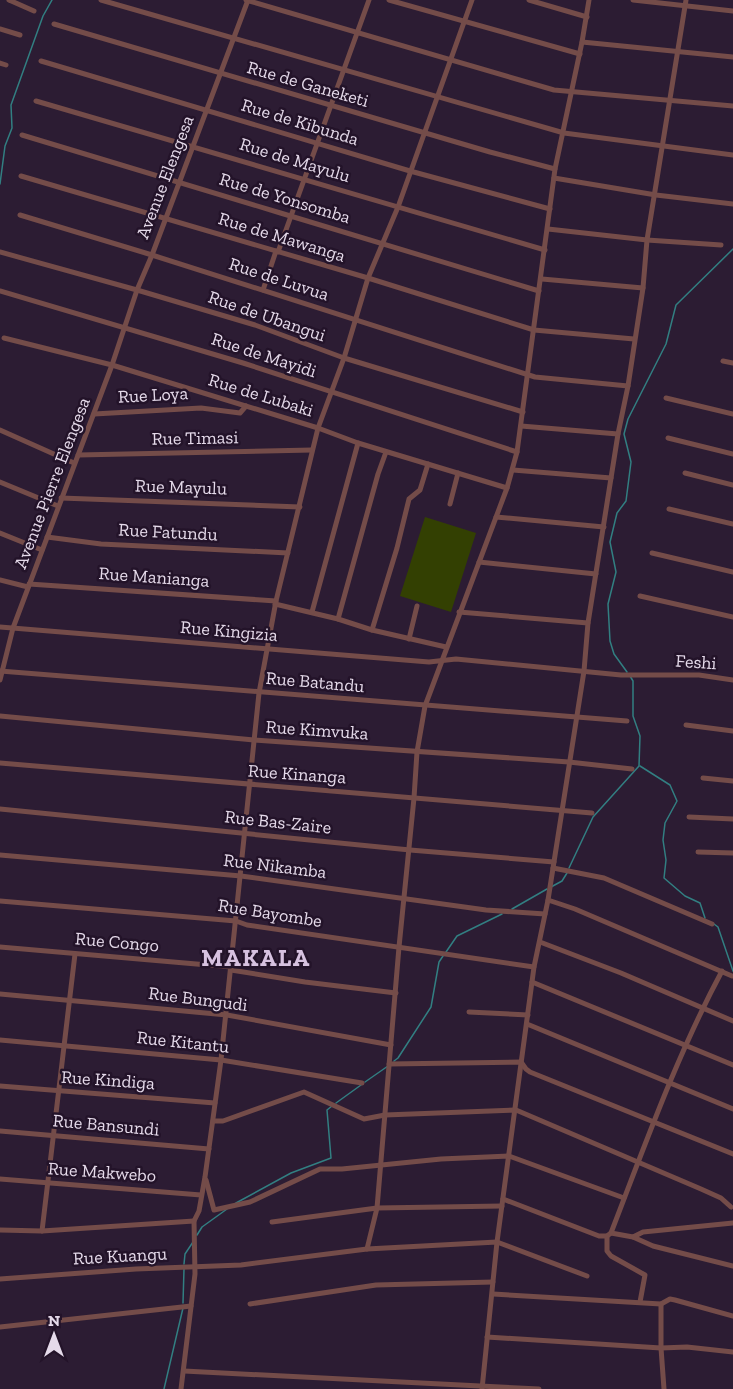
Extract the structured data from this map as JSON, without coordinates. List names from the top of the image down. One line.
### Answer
{"streets":{"street":["Rue de Ganeketi","Rue de Kibunda","Rue de Mayulu","Avenue Elengesa","Rue de Yonsomba","Rue de Mawanga","Rue de Luvua","Rue de Ubangui","Rue de Mayidi","Rue Loya","Rue de Lubaki","Rue Timasi","Avenue Pierre Elengesa","Rue Mayulu","Rue Fatundu","Rue Manianga","Rue Kingizia","Feshi","Rue Batandu","Rue Kimvuka","Rue Kinanga","Rue Bas-Zaire","Rue Nikamba","Rue Bayombe","Rue Congo","Rue Bungudi","Rue Kitantu","Rue Kindiga","Rue Bansundi","Rue Makwebo","Rue Kuangu"]},"crossings":[["Rue de Ganeketi","Avenue Elengesa"],["Rue de Kibunda","Avenue Elengesa"],["Rue de Mayulu","Avenue Elengesa"],["Avenue Elengesa","Rue de Yonsomba"],["Avenue Elengesa","Rue de Mawanga"],["Avenue Elengesa","Rue de Luvua"],["Avenue Elengesa","Rue de Ubangui"],["Avenue Elengesa","Rue de Mayidi"],["Avenue Elengesa","Rue de Lubaki"],["Avenue Elengesa","Avenue Pierre Elengesa"],["Rue Loya","Rue de Lubaki"],["Rue Loya","Avenue Pierre Elengesa"],["Rue de Lubaki","Avenue Pierre Elengesa"],["Rue Timasi","Avenue Pierre Elengesa"],["Avenue Pierre Elengesa","Rue Mayulu"],["Avenue Pierre Elengesa","Rue Fatundu"],["Avenue Pierre Elengesa","Rue Manianga"],["Avenue Pierre Elengesa","Rue Kingizia"],["Avenue Pierre Elengesa","Rue Batandu"],["Rue Kingizia","Feshi"]],"districts":["MAKALA"],"north":"top"}
